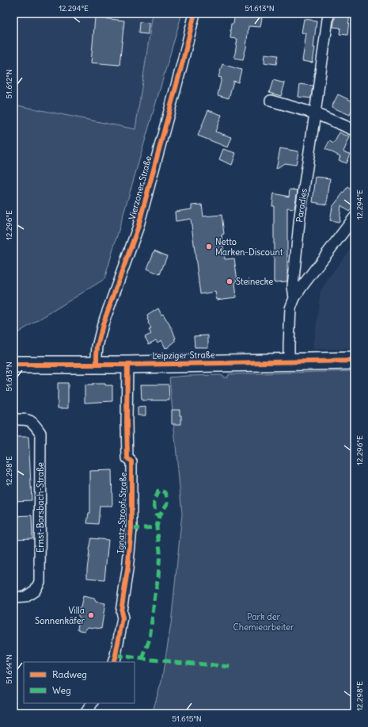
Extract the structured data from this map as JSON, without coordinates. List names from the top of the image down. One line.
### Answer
{"streets":{"main road":["Leipziger Straße"],"street":["Vierzoner Straße","Paradies","Ernst-Borsbach-Straße","Ignatz-Stroof-Straße"]},"crossings":[["Vierzoner Straße","Leipziger Straße"],["Paradies","Leipziger Straße"],["Leipziger Straße","Ignatz-Stroof-Straße"]],"parks":["Park der Chemiearbeiter"],"places":["Netto Marken-Discount","Steinecke","Villa Sonnenkäfer"],"legend":["Radweg","Weg"],"coordinates":["12.294°E","51.613°N","51.612°N","12.296°E","12.298°E","51.614°N","51.615°N"]}
